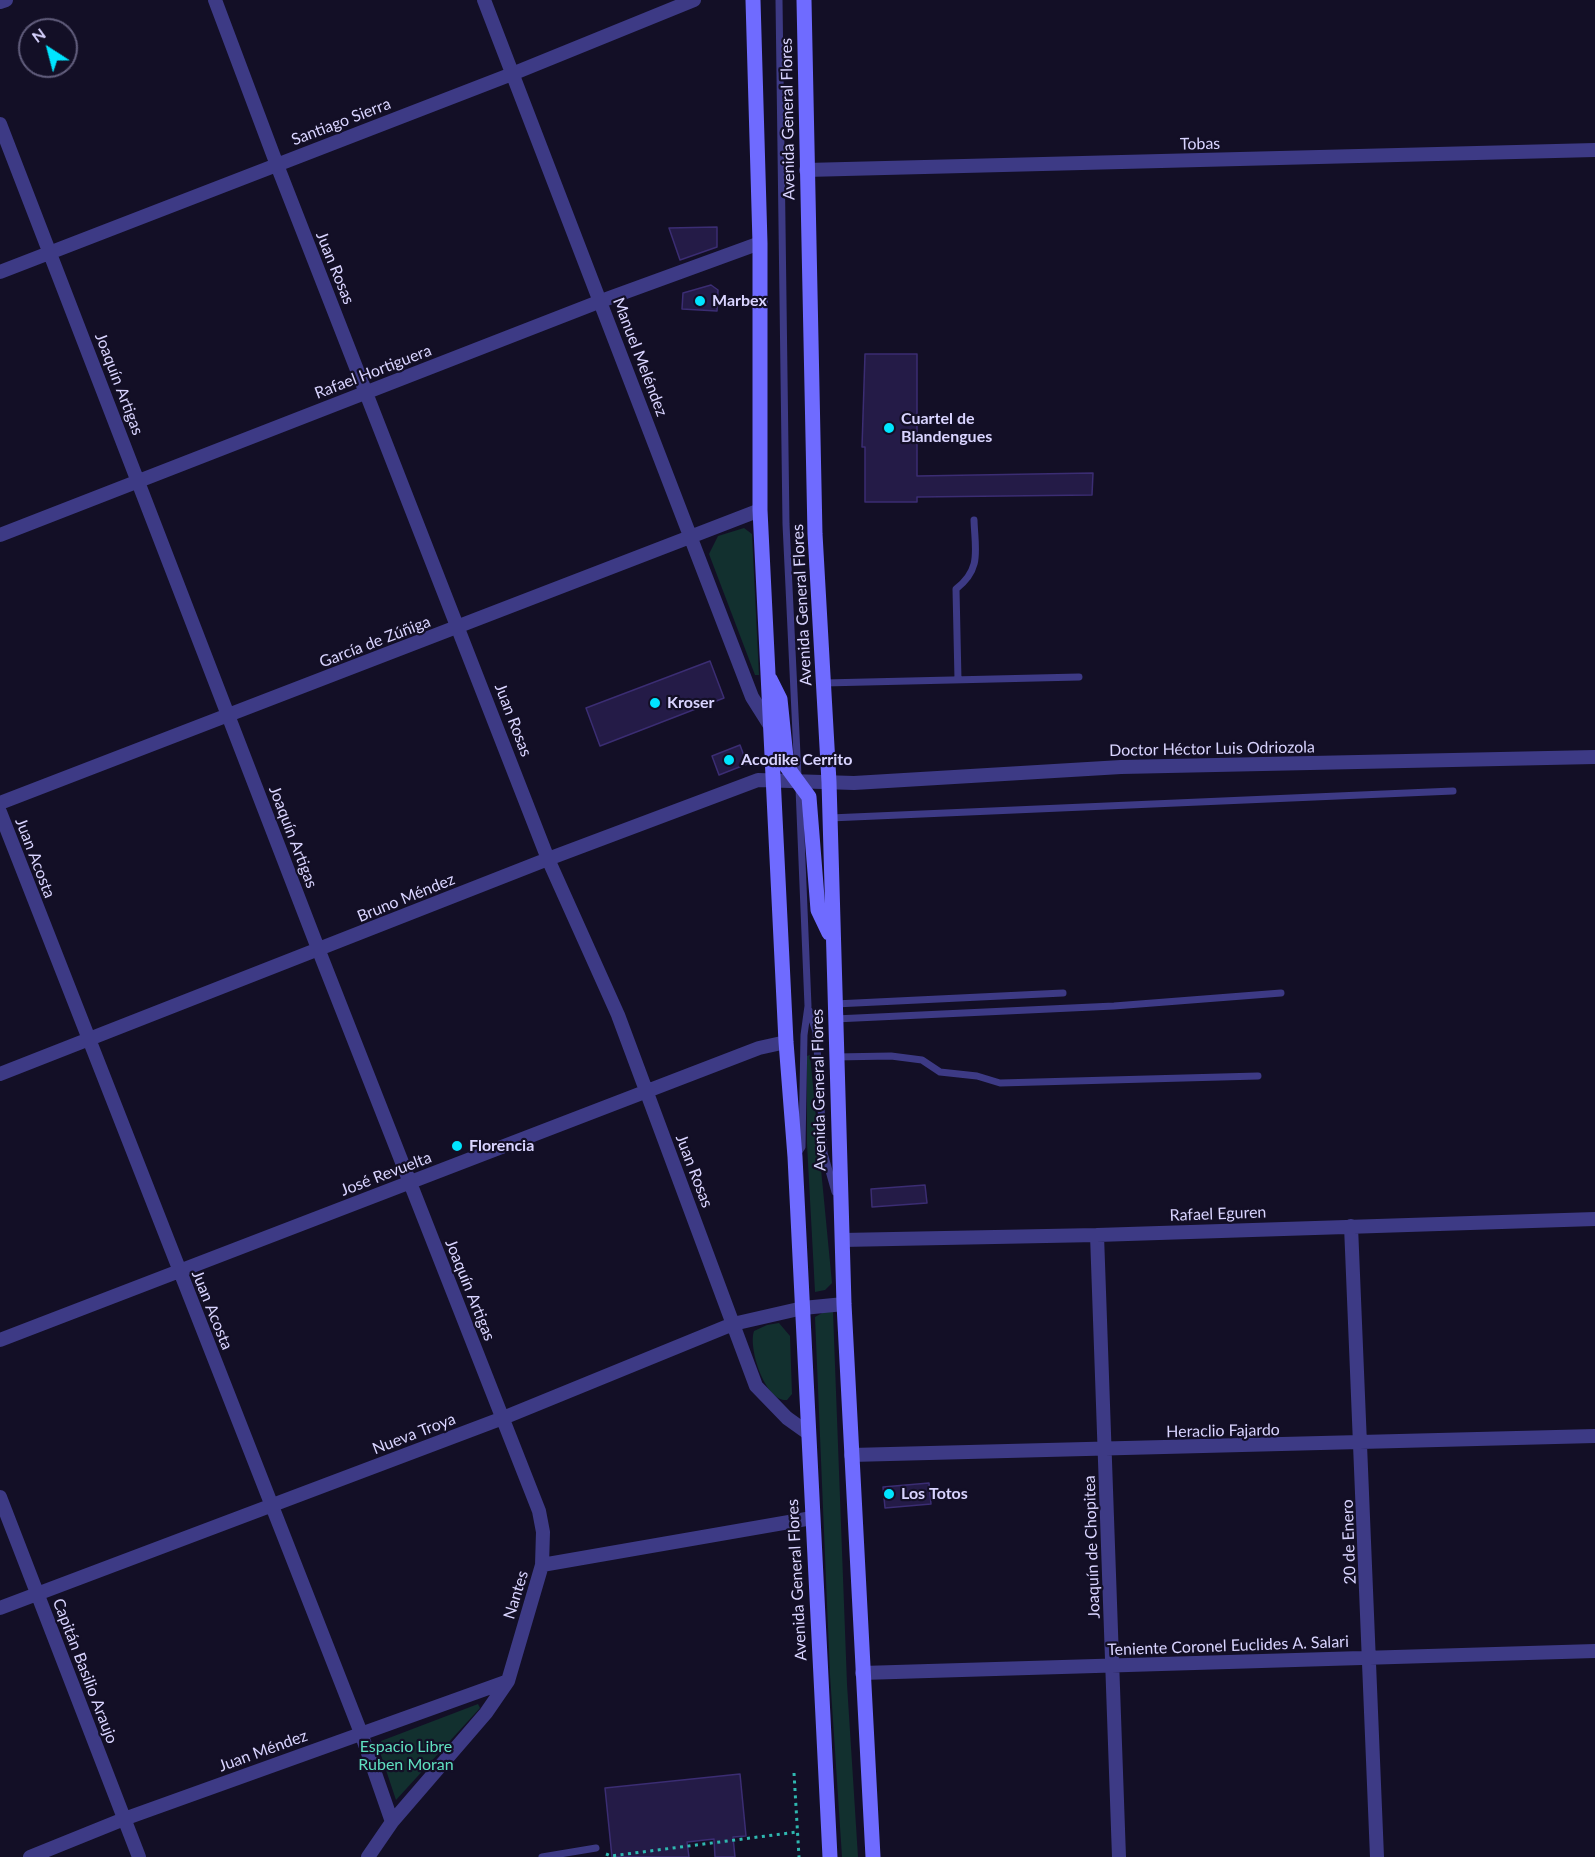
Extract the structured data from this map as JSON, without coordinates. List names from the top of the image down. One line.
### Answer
{"streets":{"main road":["Avenida General Flores"],"street":["Santiago Sierra","Tobas","Juan Rosas","Manuel Meléndez","Rafael Hortiguera","Joaquín Artigas","García de Zúñiga","Doctor Héctor Luis Odriozola","Juan Acosta","Bruno Méndez","José Revuelta","Rafael Eguren","Heraclio Fajardo","Nueva Troya","20 de Enero","Joaquín de Chopitea","Nantes","Teniente Coronel Euclides A. Salari","Capitán Basilio Araujo","Juan Méndez"]},"crossings":[["Avenida General Flores","Tobas"],["Avenida General Flores","Juan Rosas"],["Avenida General Flores","Manuel Meléndez"],["Avenida General Flores","Rafael Hortiguera"],["Avenida General Flores","García de Zúñiga"],["Avenida General Flores","Doctor Héctor Luis Odriozola"],["Avenida General Flores","Bruno Méndez"],["Avenida General Flores","José Revuelta"],["Avenida General Flores","Rafael Eguren"],["Avenida General Flores","Heraclio Fajardo"],["Avenida General Flores","Nueva Troya"],["Avenida General Flores","Nantes"],["Avenida General Flores","Teniente Coronel Euclides A. Salari"],["Santiago Sierra","Juan Rosas"],["Santiago Sierra","Manuel Meléndez"],["Santiago Sierra","Joaquín Artigas"],["Juan Rosas","Rafael Hortiguera"],["Juan Rosas","García de Zúñiga"],["Juan Rosas","Bruno Méndez"],["Juan Rosas","José Revuelta"],["Juan Rosas","Nueva Troya"],["Manuel Meléndez","Rafael Hortiguera"],["Manuel Meléndez","García de Zúñiga"],["Rafael Hortiguera","Joaquín Artigas"],["Joaquín Artigas","García de Zúñiga"],["Joaquín Artigas","Bruno Méndez"],["Joaquín Artigas","José Revuelta"],["Joaquín Artigas","Nueva Troya"],["Joaquín Artigas","Nantes"],["Doctor Héctor Luis Odriozola","Bruno Méndez"],["Juan Acosta","Bruno Méndez"],["Juan Acosta","José Revuelta"],["Juan Acosta","Nueva Troya"],["Juan Acosta","Nantes"],["Juan Acosta","Juan Méndez"],["Rafael Eguren","20 de Enero"],["Rafael Eguren","Joaquín de Chopitea"],["Heraclio Fajardo","20 de Enero"],["Heraclio Fajardo","Joaquín de Chopitea"],["Nueva Troya","Capitán Basilio Araujo"],["20 de Enero","Teniente Coronel Euclides A. Salari"],["Joaquín de Chopitea","Teniente Coronel Euclides A. Salari"],["Nantes","Juan Méndez"],["Capitán Basilio Araujo","Juan Méndez"]],"parks":["Espacio Libre Ruben Moran"],"places":["Marbex","Cuartel de Blandengues","Kroser","Acodike Cerrito","Florencia","Los Totos"],"north":"top left"}
